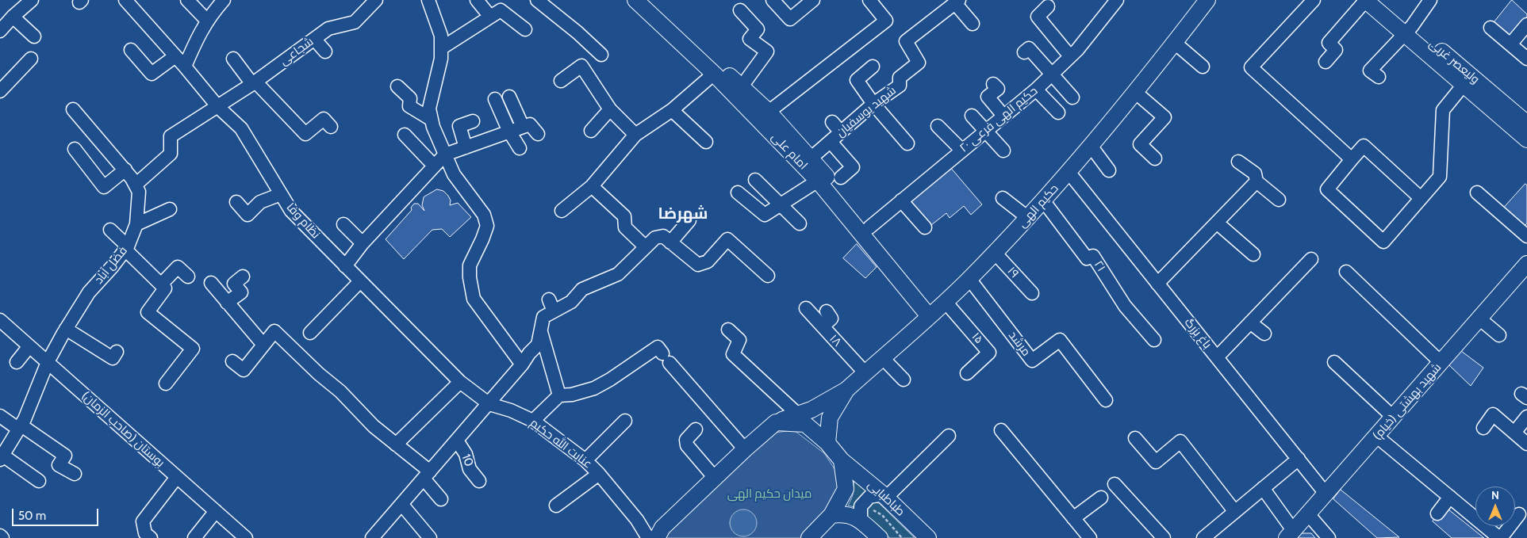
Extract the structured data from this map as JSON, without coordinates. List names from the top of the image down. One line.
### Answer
{"streets":{"main road":["ولیعصر غربی","امام علی","حکیم الهی","شهید بهشتی (خیام)","طباطبایی"],"street":["شجاعی","شهید یوسفیان","حکیم الهی فرعی ۲۰","نظام وفا","فضل آباد","۲۱","۱۹","باغ بزرگ","۱۵","۱۸","مرشد","بوستان (صاحب الزمان)","عنایت الله حکیم","10"]},"crossings":[["شجاعی","نظام وفا"],["شجاعی","فضل آباد"],["امام علی","حکیم الهی"],["امام علی","۱۵"],["حکیم الهی","۲۱"],["حکیم الهی","۱۹"],["حکیم الهی","باغ بزرگ"],["حکیم الهی","۱۵"],["حکیم الهی","۱۸"],["حکیم الهی","مرشد"],["نظام وفا","عنایت الله حکیم"],["فضل آباد","بوستان (صاحب الزمان)"],["باغ بزرگ","شهید بهشتی (خیام)"]],"districts":["شهرضا"],"parks":["میدان حکیم الهی"],"scale_bar":"50 m","north":"top"}
